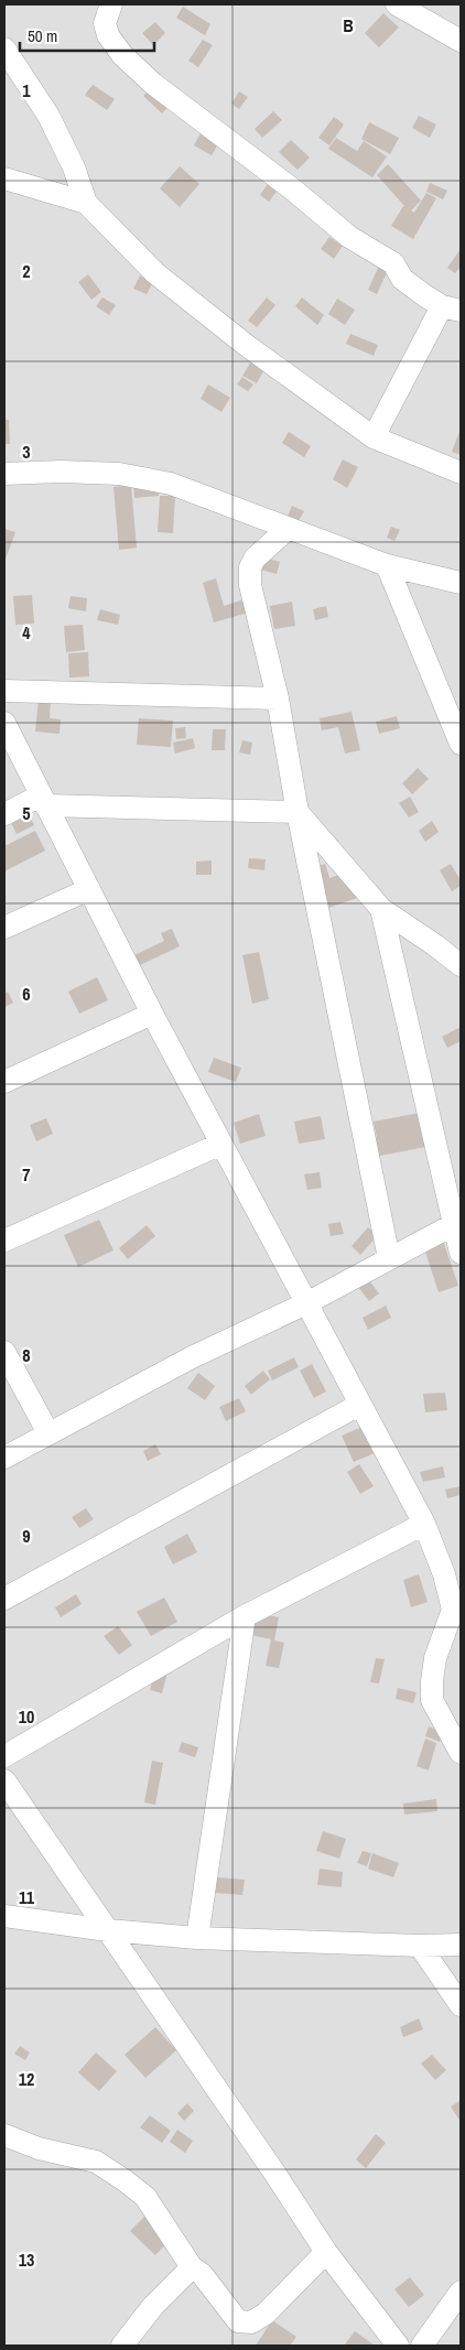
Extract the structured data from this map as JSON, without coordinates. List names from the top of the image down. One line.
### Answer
{"scale_bar":"50 m","grid":{"columns":["B"],"rows":["1","2","3","4","5","6","7","8","9","10","11","12","13"]}}
